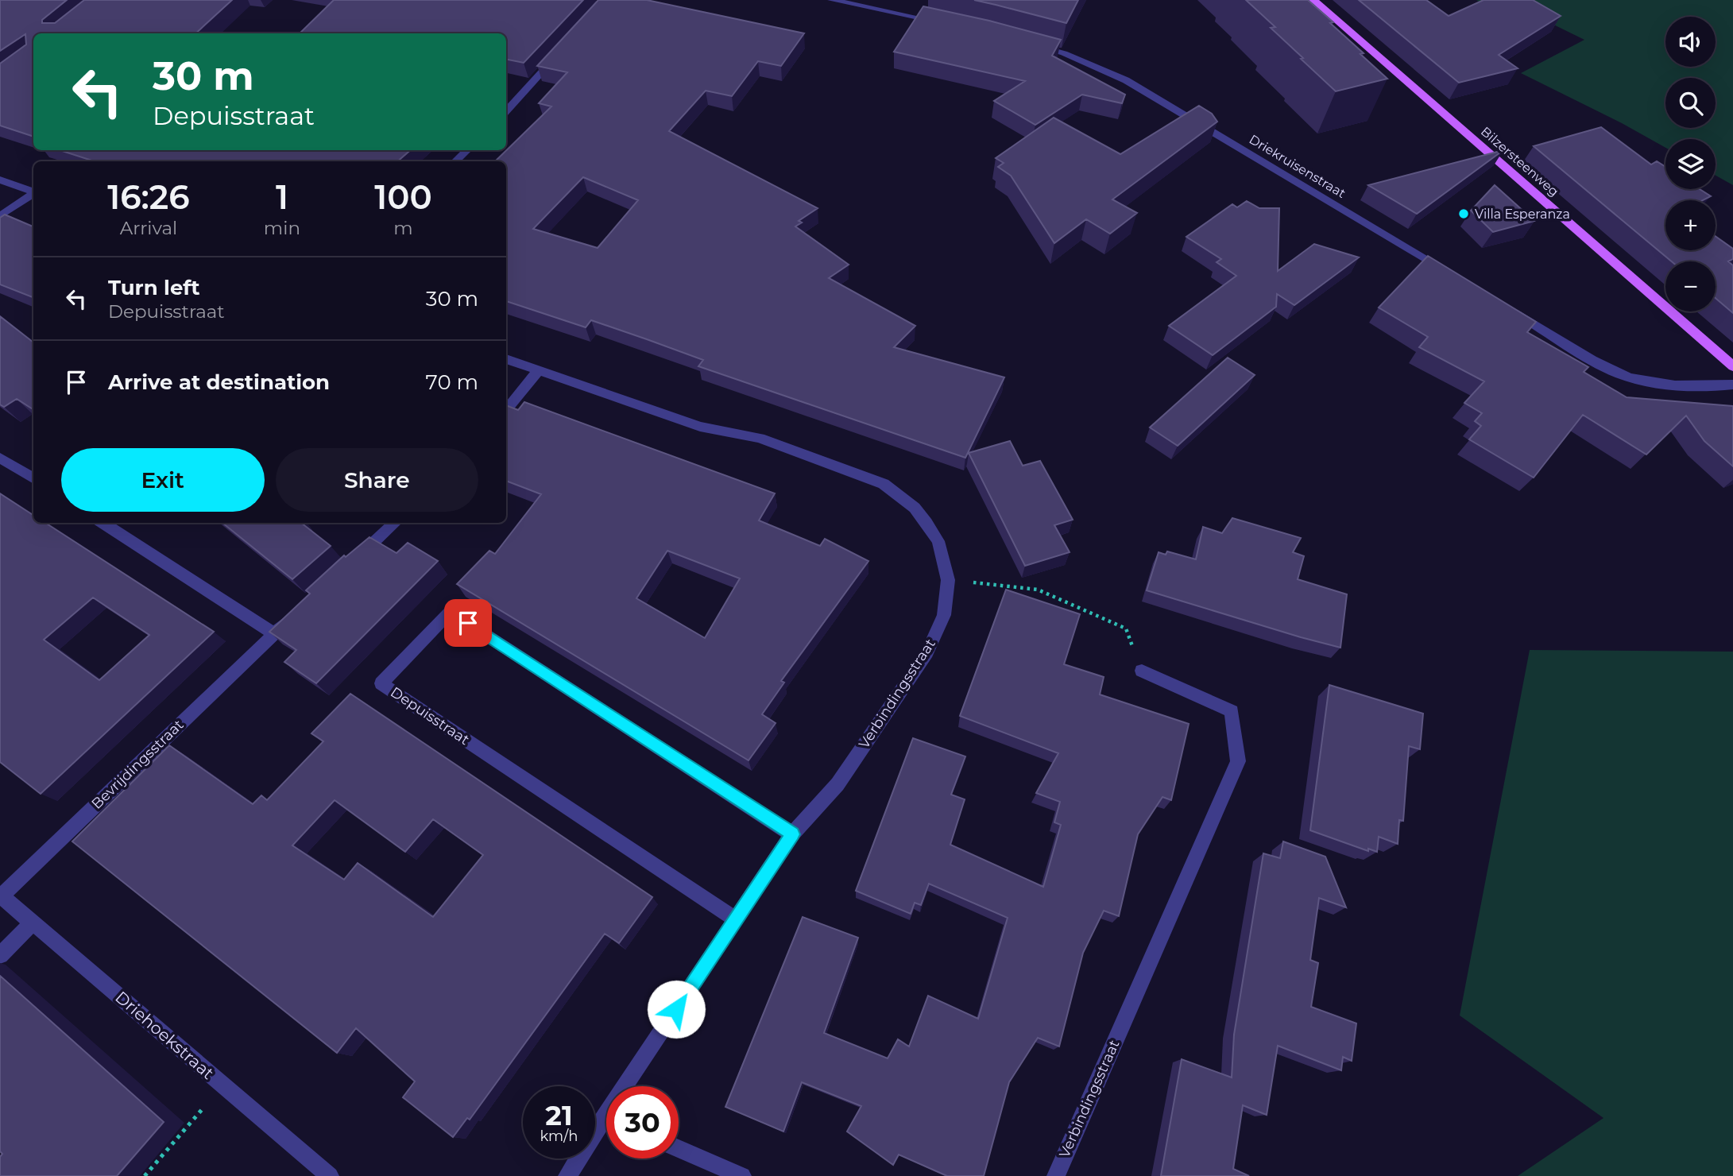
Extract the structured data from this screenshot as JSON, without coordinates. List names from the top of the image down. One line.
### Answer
{"streets":{"main road":["Bilzersteenweg"],"street":["Driekruisenstraat","Verbindingsstraat","Depuisstraat","Bevrijdingsstraat","Driehoekstraat"]},"crossings":[["Verbindingsstraat","Depuisstraat"],["Bevrijdingsstraat","Driehoekstraat"]],"places":["Villa Esperanza"],"page":{"map_buttons":["+","−"],"turn":["30 m","Depuisstraat"],"eta":["16:26","Arrival","1","min","100","m"],"list":[{"name":"Turn left","note":"Depuisstraat","value":"30 m"},{"name":"Arrive at destination","value":"70 m"}],"buttons":["Exit","Share"],"speed":"21 km/h","limit":"30"}}
